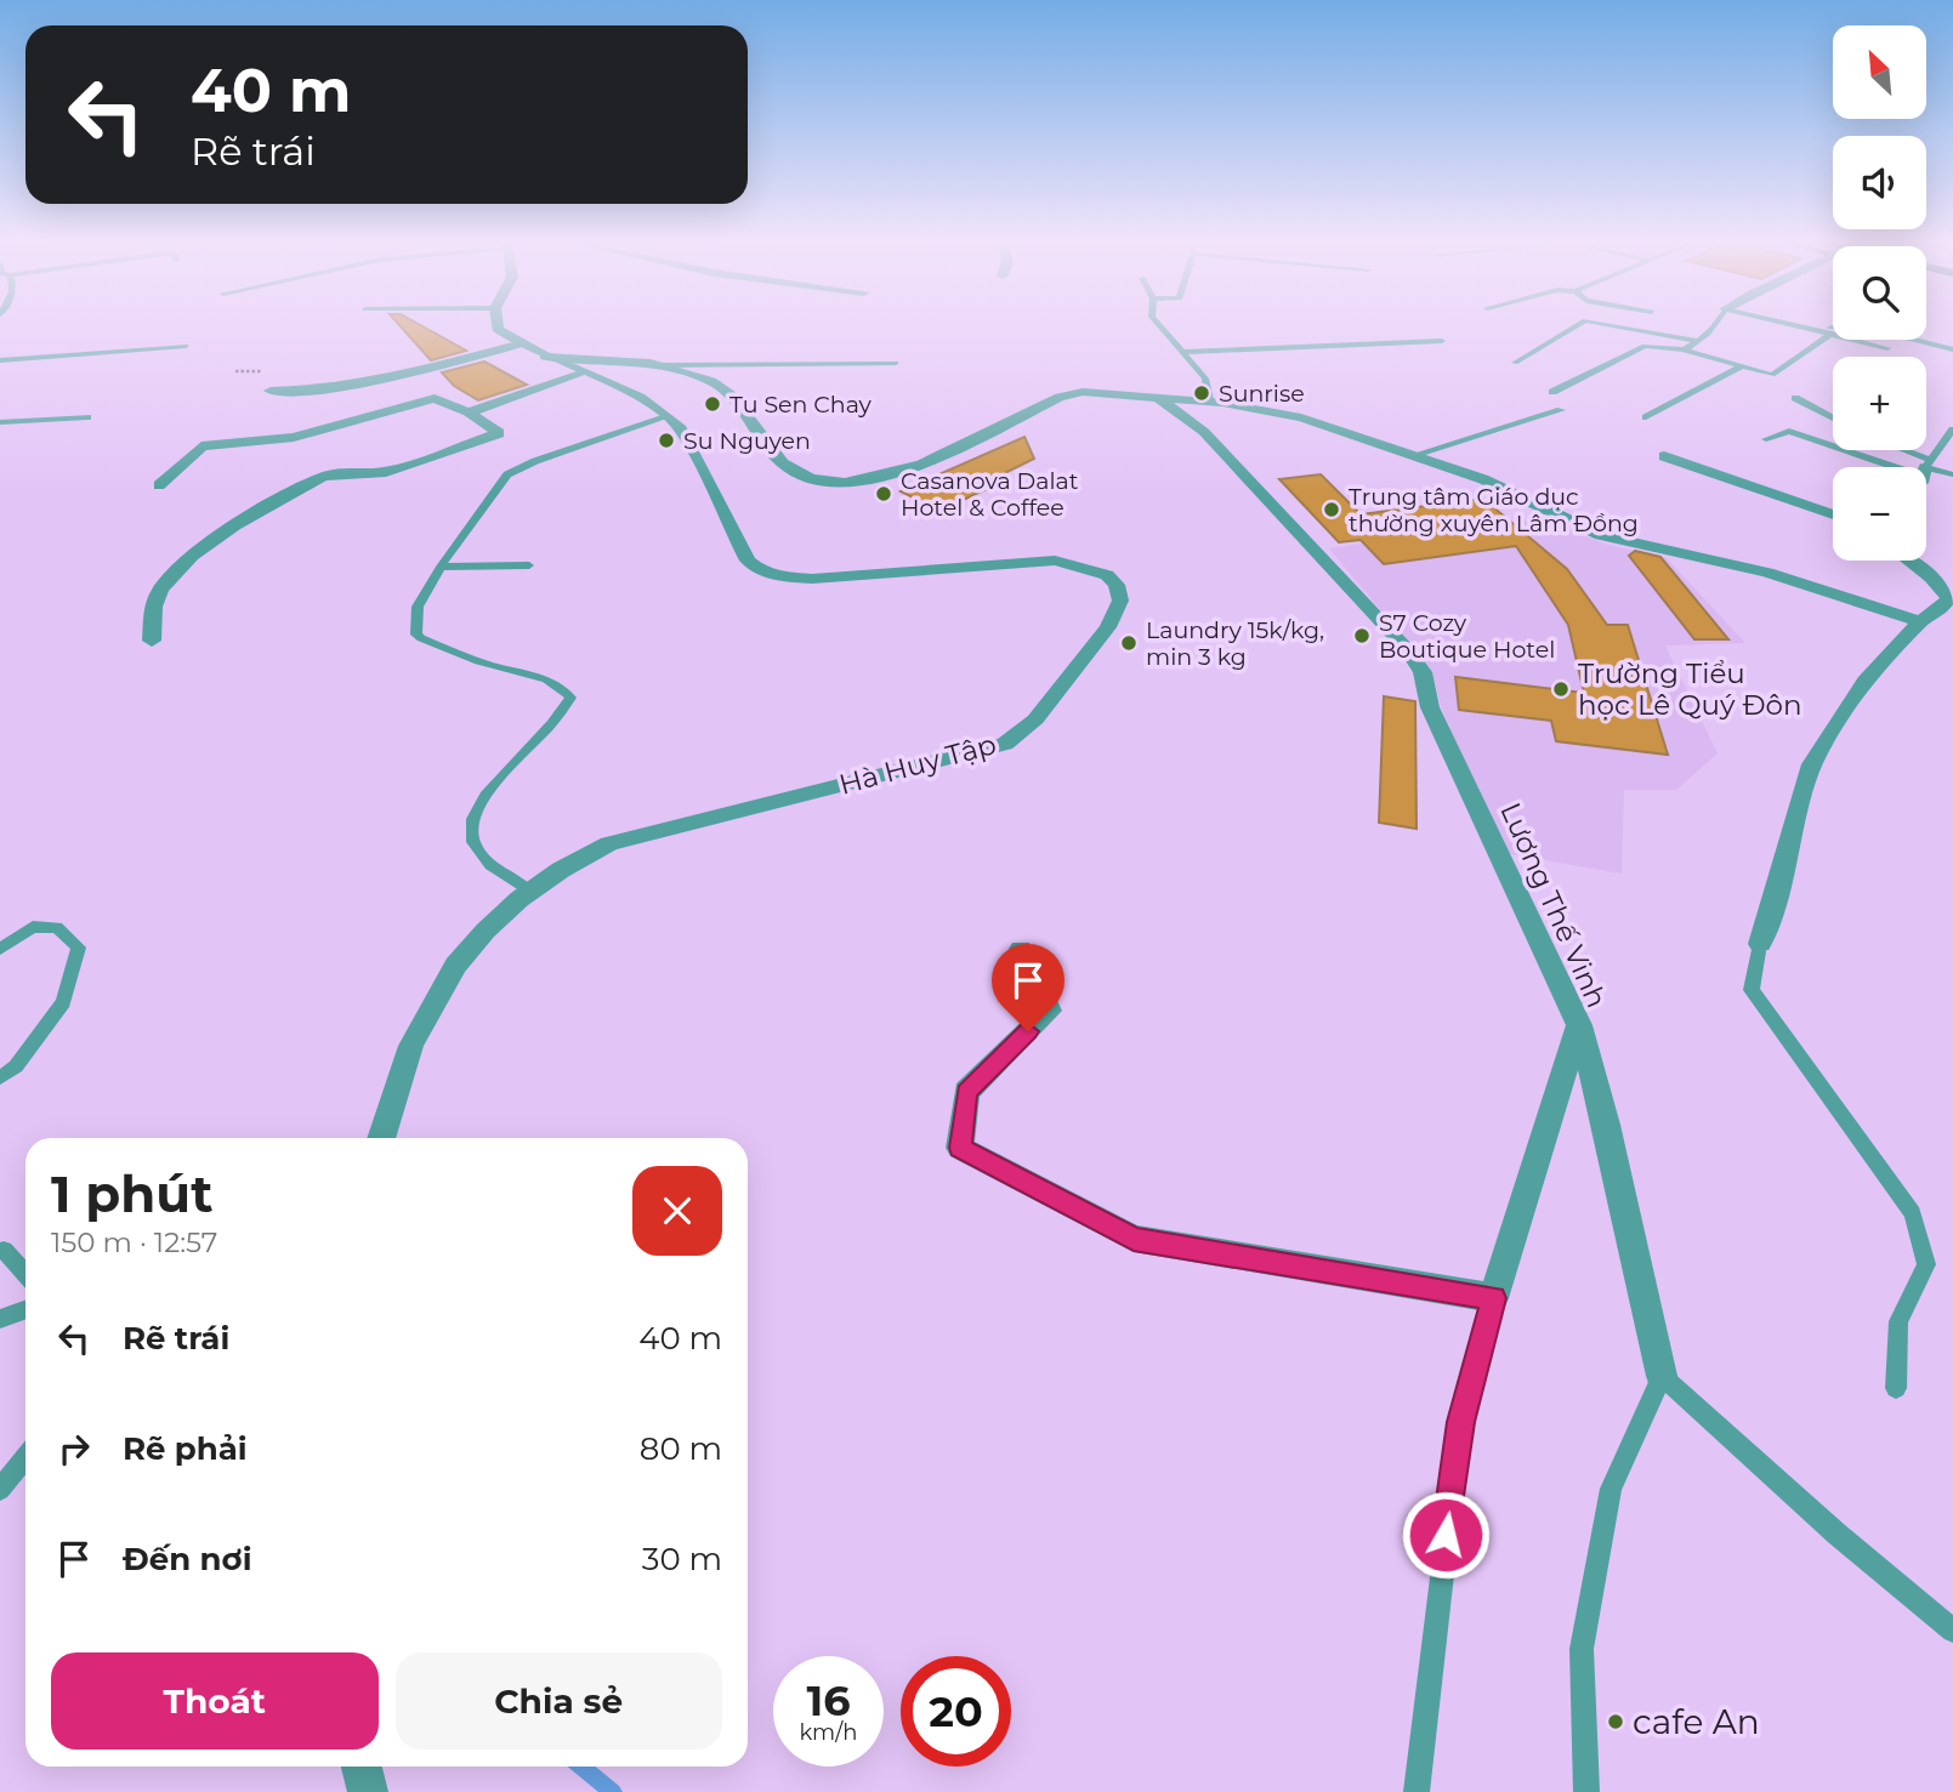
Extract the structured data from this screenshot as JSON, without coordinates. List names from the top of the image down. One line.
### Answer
{"streets":{"street":["Hà Huy Tập","Lương Thế Vinh"]},"places":["Sunrise","Tu Sen Chay","Su Nguyen","Casanova Dalat Hotel & Coffee","Trung tâm Giáo dục thường xuyên Lâm Đồng","S7 Cozy Boutique Hotel","Laundry 15k/kg, min 3 kg","Trường Tiểu học Lê Quý Đôn","cafe An"],"north":"top left","page":{"map_buttons":["+","−"],"turn":["40 m","Rẽ trái"],"heading":["1 phút","150 m · 12:57"],"list":[{"name":"Rẽ trái","value":"40 m"},{"name":"Rẽ phải","value":"80 m"},{"name":"Đến nơi","value":"30 m"}],"buttons":["Thoát","Chia sẻ"],"speed":"16 km/h","limit":"20"}}
